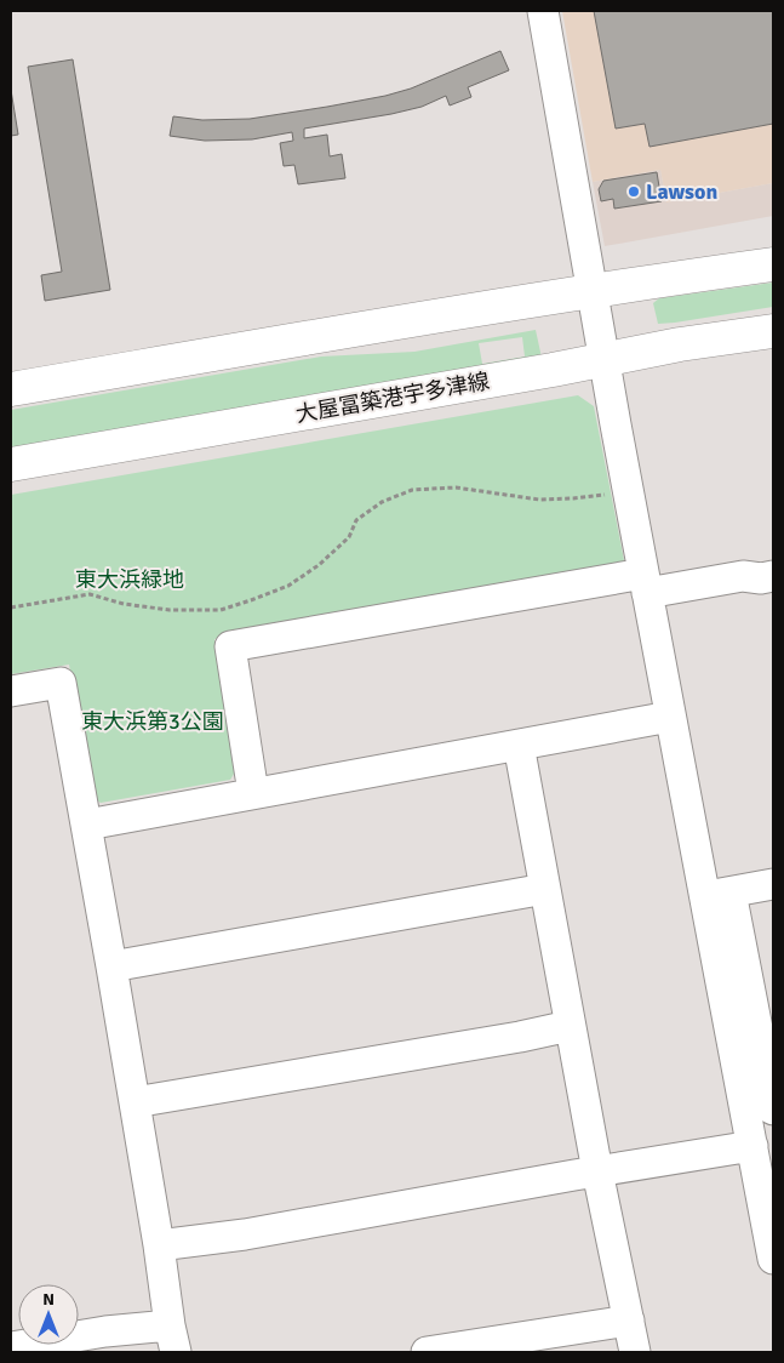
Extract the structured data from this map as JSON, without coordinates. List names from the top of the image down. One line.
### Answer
{"streets":{"main road":["大屋冨築港宇多津線"]},"parks":["東大浜緑地","東大浜第3公園"],"places":["Lawson"],"north":"top"}
